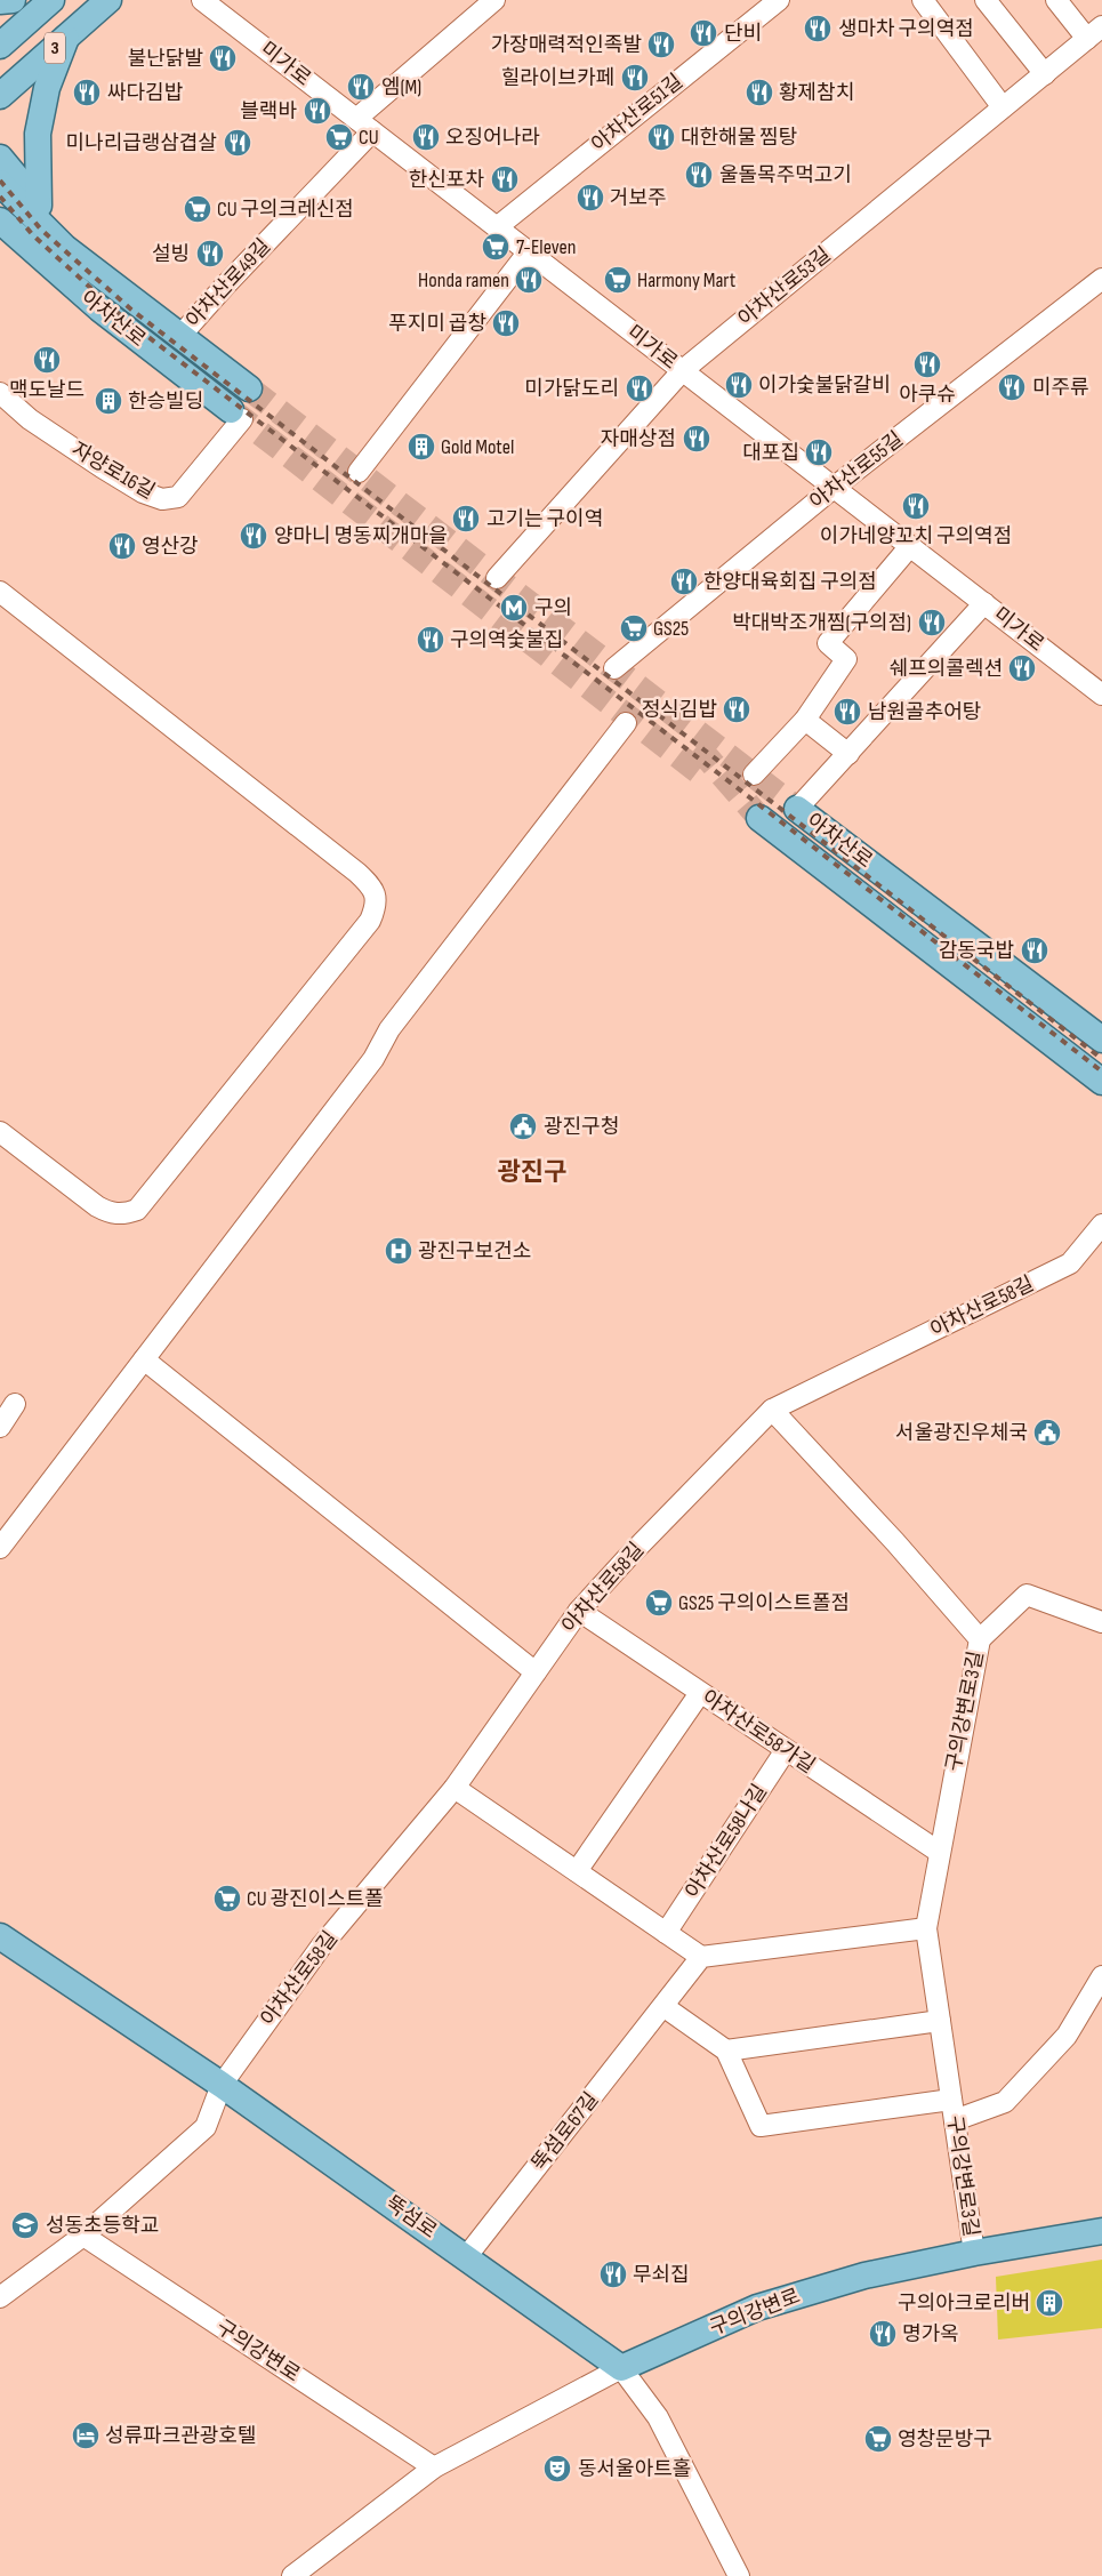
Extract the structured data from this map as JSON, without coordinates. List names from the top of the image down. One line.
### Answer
{"streets":{"main road":["3","아차산로","뚝섬로","구의강변로"],"street":["미가로","아차산로51길","아차산로49길","아차산로53길","자양로16길","아차산로55길","아차산로58길","구의강변로3길","아차산로58가길","아차산로58나길","뚝섬로67길"]},"crossings":[["미가로","아차산로51길"],["미가로","아차산로49길"],["미가로","아차산로53길"],["미가로","아차산로"],["미가로","아차산로55길"],["아차산로49길","아차산로"],["아차산로","자양로16길"],["아차산로58길","구의강변로3길"],["아차산로58길","아차산로58가길"],["아차산로58길","뚝섬로"],["아차산로58길","구의강변로"],["구의강변로3길","아차산로58가길"],["구의강변로3길","구의강변로"],["아차산로58가길","아차산로58나길"],["뚝섬로67길","뚝섬로"],["뚝섬로","구의강변로"]],"districts":["광진구"],"places":{"restaurant":["생마차 구의역점","단비","가장매력적인족발","불난닭발","힐라이브카페","엠(M)","싸다김밥","황제참치","블랙바","오징어나라","대한해물 찜탕","미나리급랭삼겹살","울돌목주먹고기","한신포차","거보주","설빙","Honda ramen","푸지미 곱창","맥도날드","아쿠슈","이가숯불닭갈비","미주류","미가닭도리","자매상점","대포집","이가네양꼬치 구의역점","고기는 구이역","양마니 명동찌개마을","영산강","한양대육회집 구의점","박대박조개찜(구의점)","구의역숯불집","쉐프의콜렉션","정식김밥","남원골추어탕","감동국밥","무쇠집","명가옥"],"supermarket":["CU","CU 구의크레신점","7-Eleven","Harmony Mart","GS25","GS25 구의이스트폴점","CU 광진이스트폴","영창문방구"],"building":["한승빌딩","Gold Motel","구의아크로리버"],"metro station":["구의"],"public building":["광진구청","서울광진우체국"],"hospital":["광진구보건소"],"school or university":["성동초등학교"],"hotel":["성류파크관광호텔"],"theatre":["동서울아트홀"]}}
